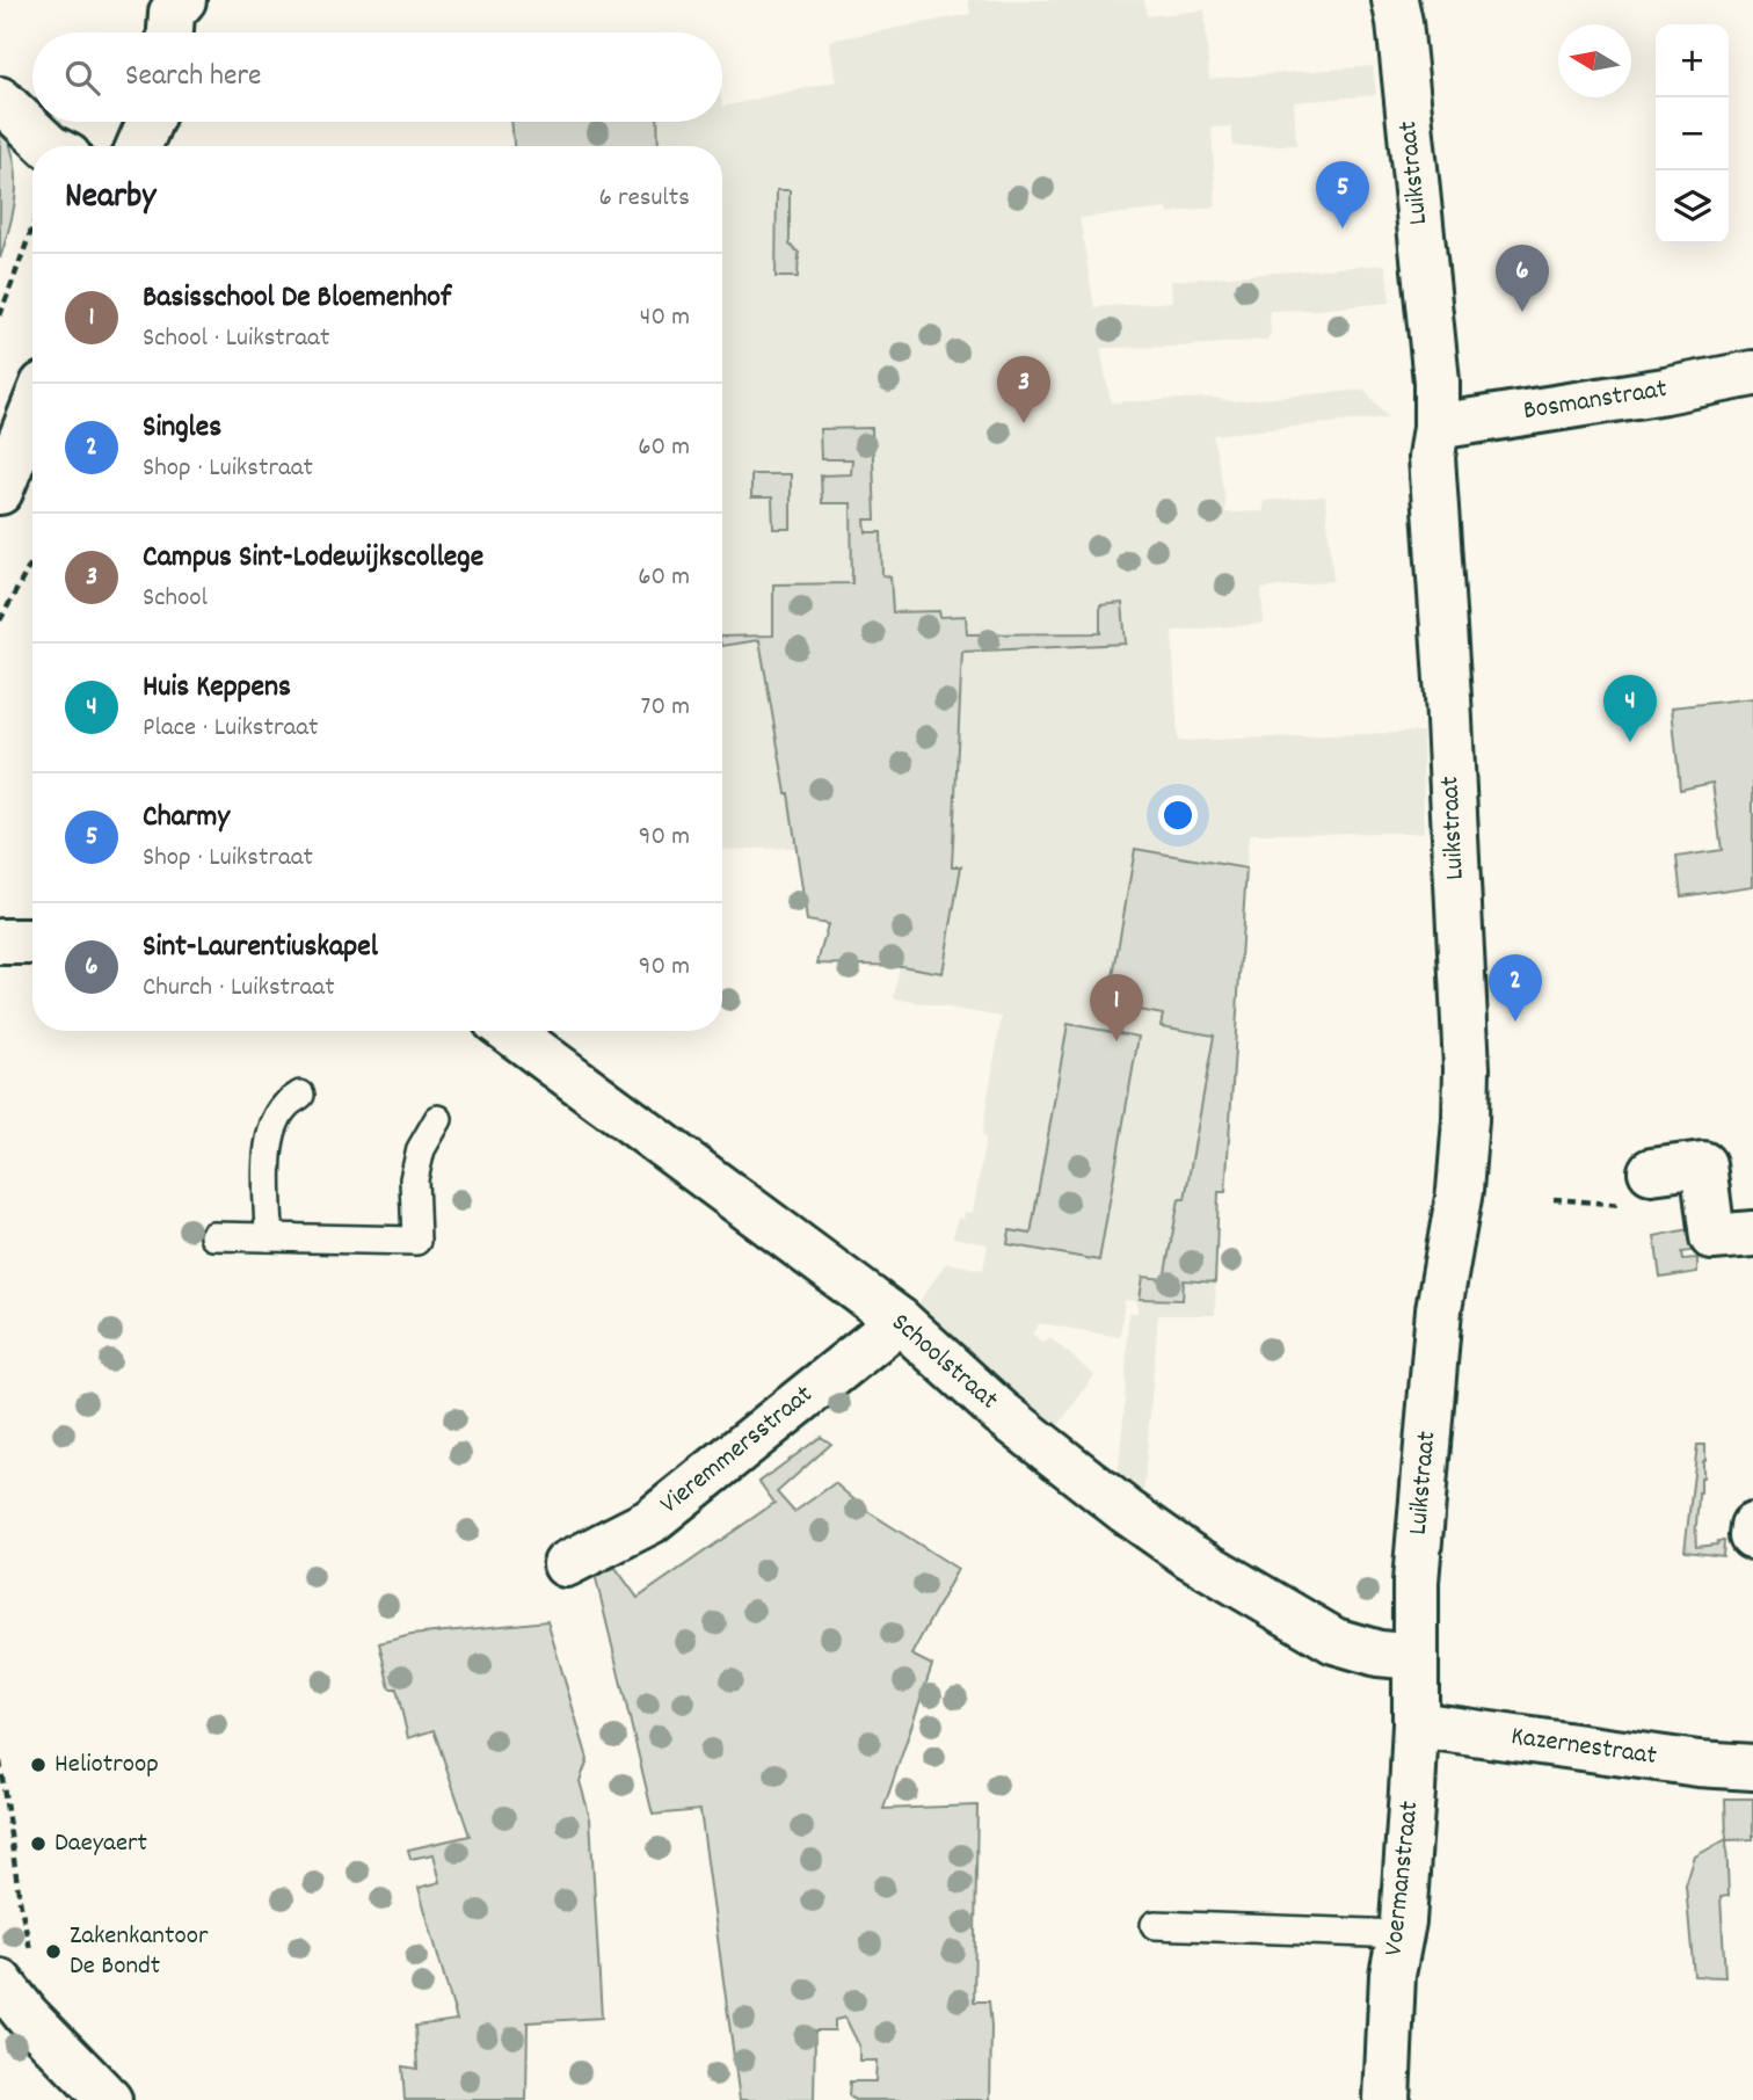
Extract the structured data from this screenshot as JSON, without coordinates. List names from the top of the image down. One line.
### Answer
{"streets":{"street":["Luikstraat","Bosmanstraat","Schoolstraat","Vieremmersstraat","Kazernestraat","Voermanstraat"]},"crossings":[["Luikstraat","Bosmanstraat"],["Luikstraat","Schoolstraat"],["Luikstraat","Voermanstraat"],["Schoolstraat","Vieremmersstraat"],["Schoolstraat","Voermanstraat"],["Kazernestraat","Voermanstraat"]],"places":["Heliotroop","Daeyaert","Zakenkantoor De Bondt"],"north":"left","page":{"map_buttons":["+","−"],"search":"Search here","heading":["Nearby","6 results"],"pins":["5","6","3","4","2","1"],"list":[{"mark":"1","name":"Basisschool De Bloemenhof","note":"School · Luikstraat","value":"40 m"},{"mark":"2","name":"Singles","note":"Shop · Luikstraat","value":"60 m"},{"mark":"3","name":"Campus Sint-Lodewijkscollege","note":"School","value":"60 m"},{"mark":"4","name":"Huis Keppens","note":"Place · Luikstraat","value":"70 m"},{"mark":"5","name":"Charmy","note":"Shop · Luikstraat","value":"90 m"},{"mark":"6","name":"Sint-Laurentiuskapel","note":"Church · Luikstraat","value":"90 m"}]}}
